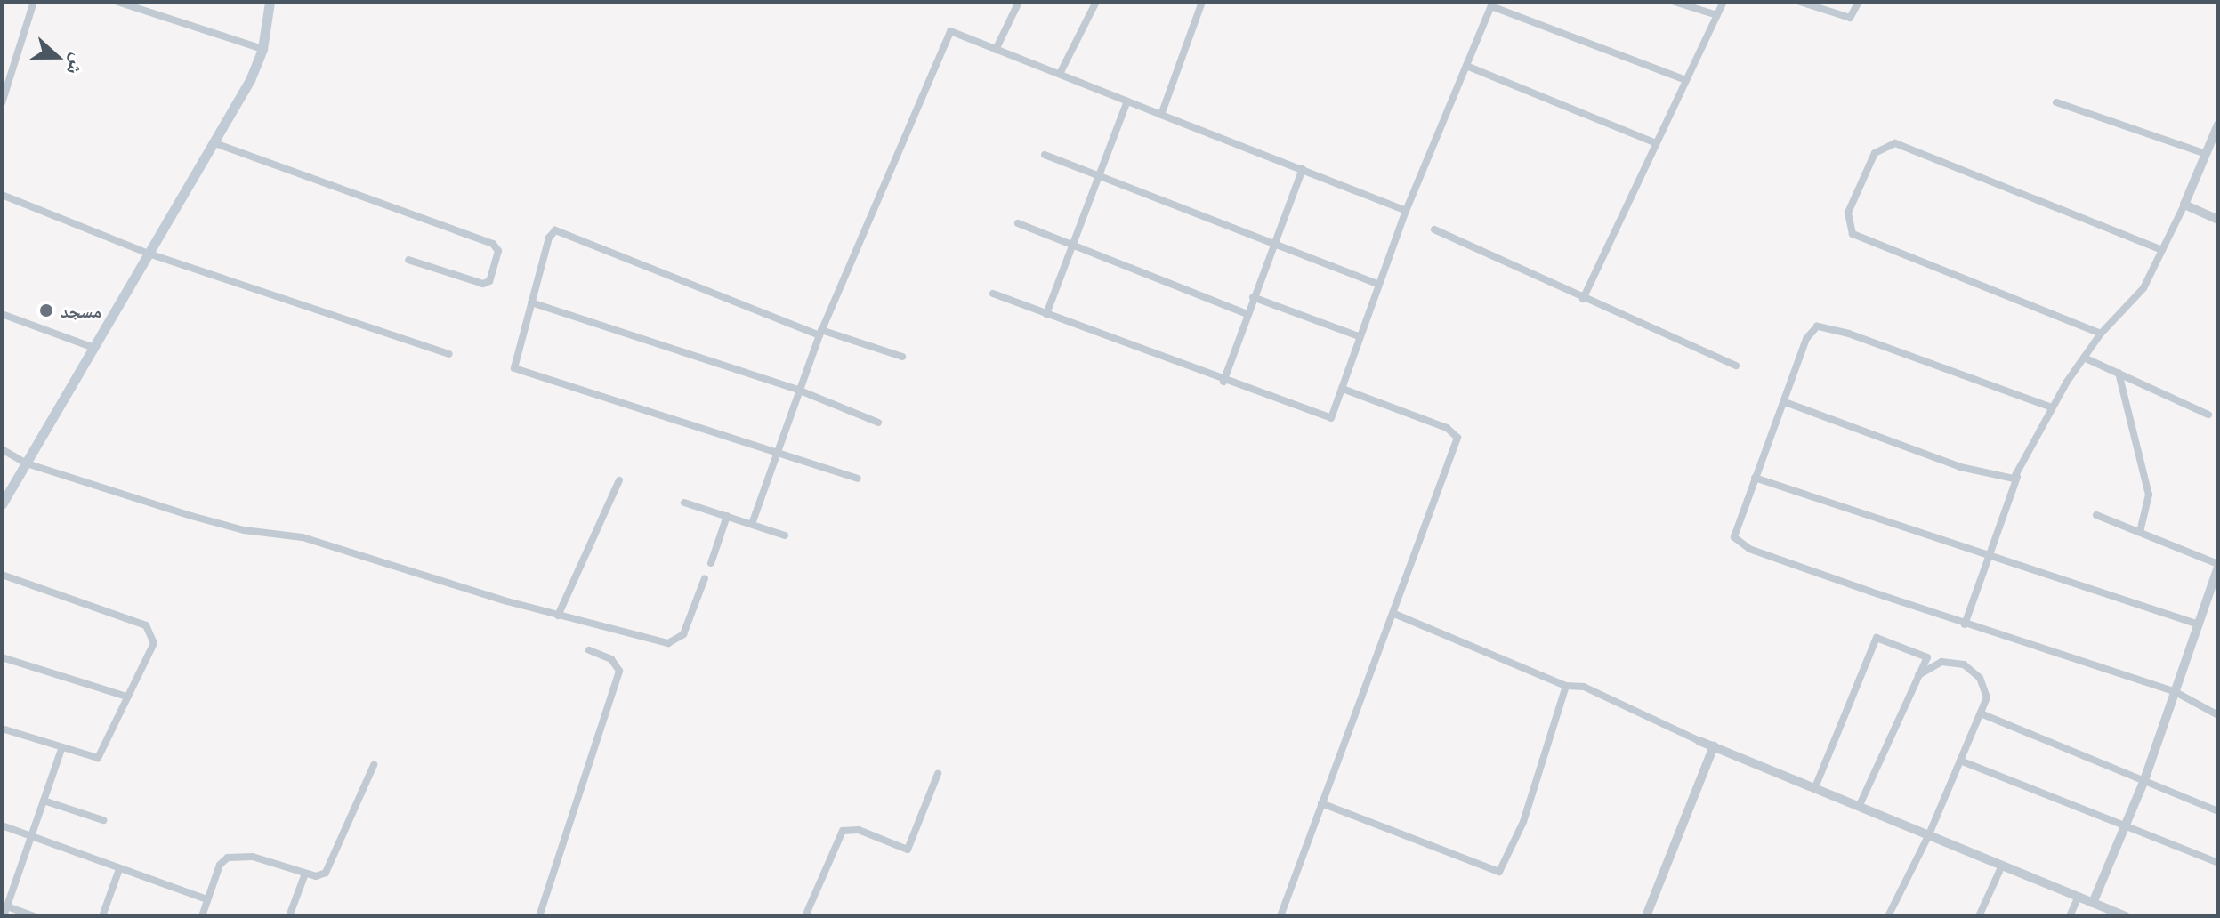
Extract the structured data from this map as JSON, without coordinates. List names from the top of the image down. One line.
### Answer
{"places":["مسجد"],"north":"right"}
